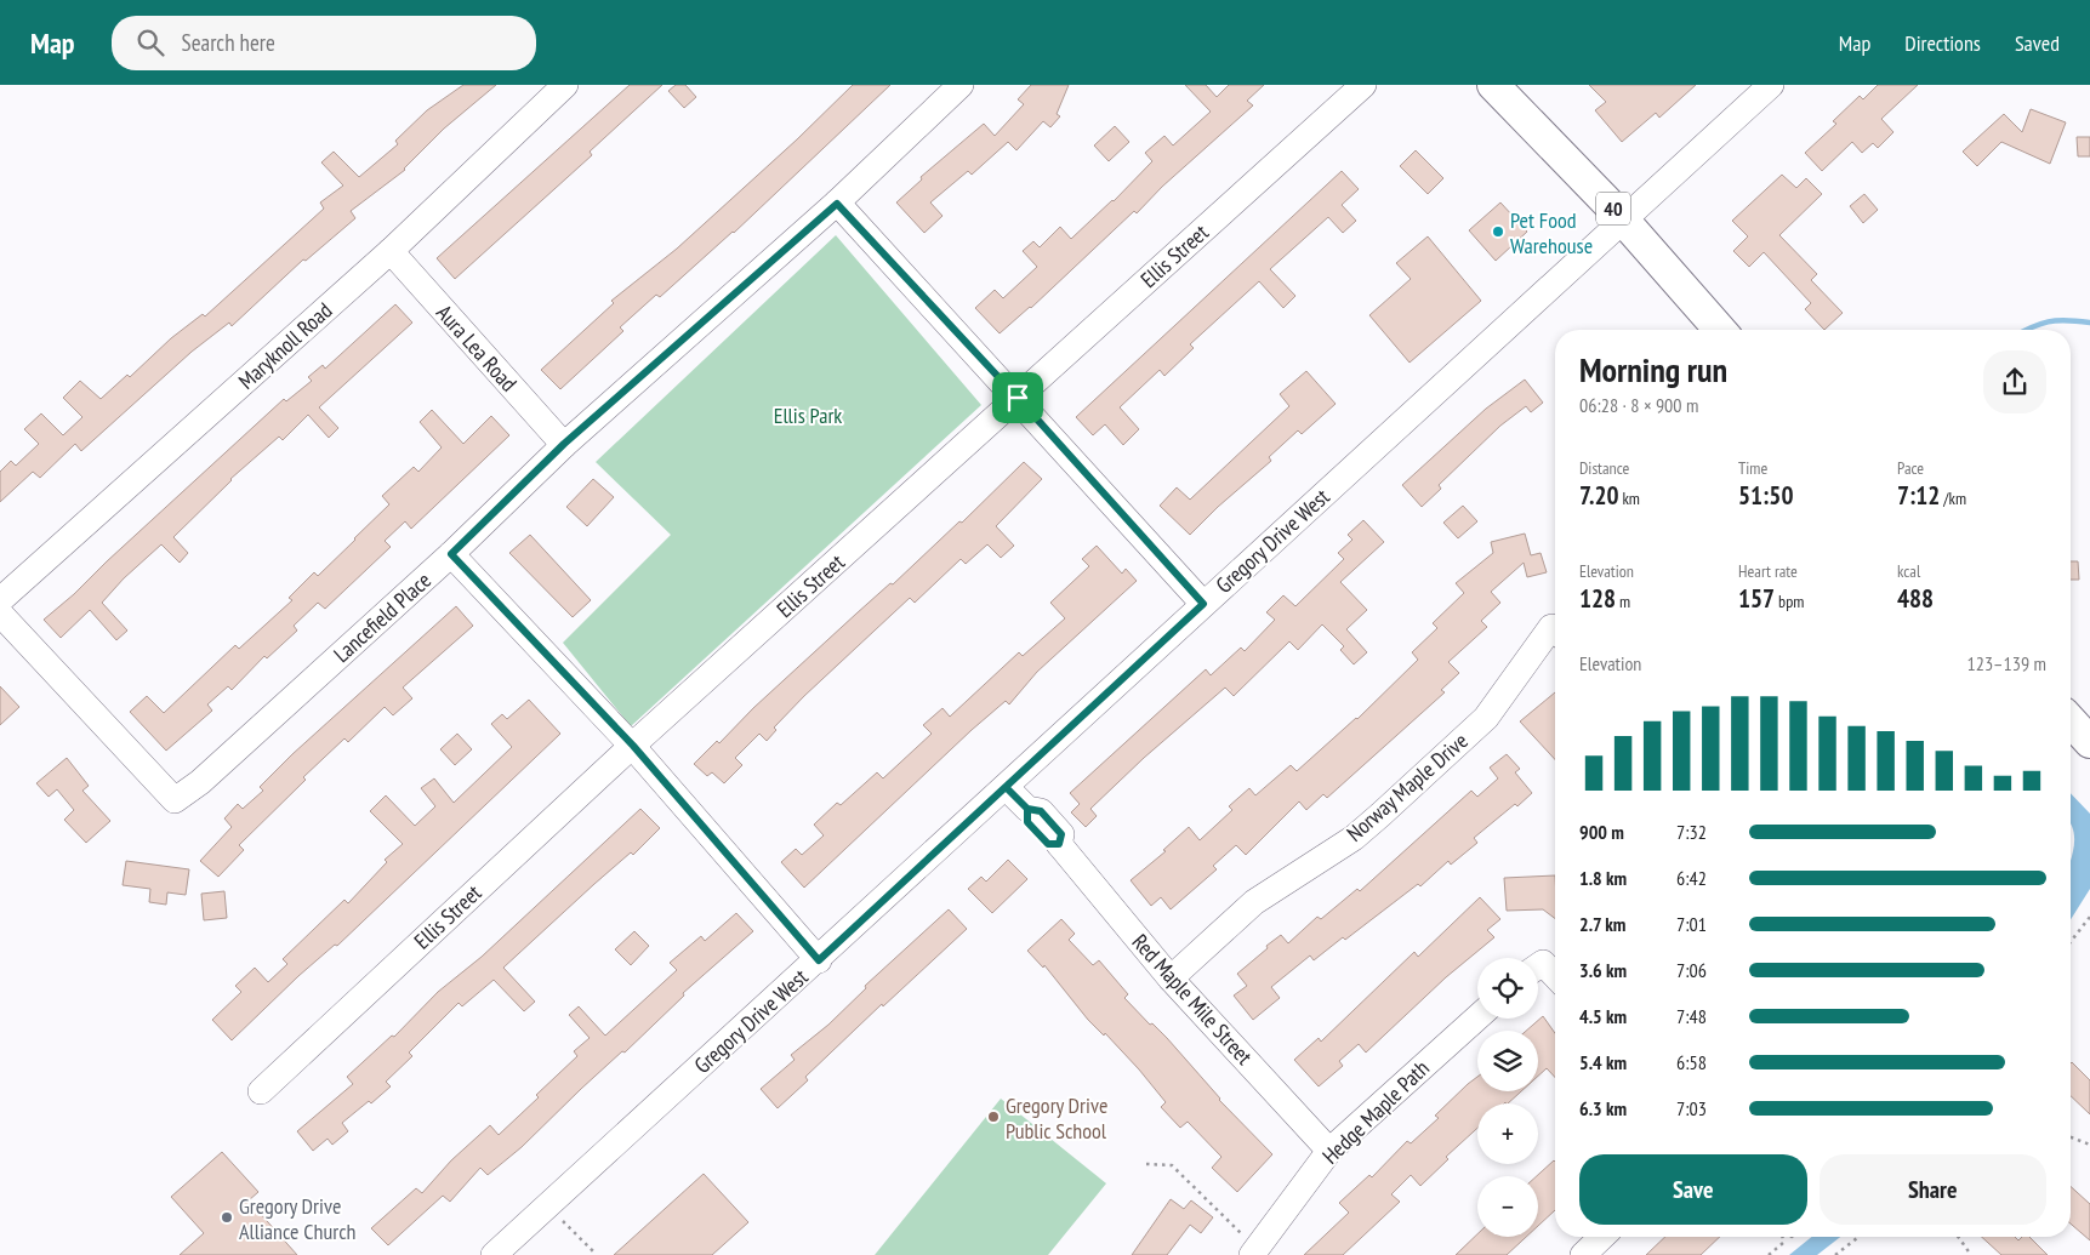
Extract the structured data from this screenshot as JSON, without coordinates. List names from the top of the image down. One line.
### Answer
{"streets":{"main road":["40"],"street":["Ellis Street","Maryknoll Road","Aura Lea Road","Gregory Drive West","Lancefield Place","Norway Maple Drive","Red Maple Mile Street","Hedge Maple Path"]},"crossings":[["40","Gregory Drive West"],["Maryknoll Road","Aura Lea Road"],["Aura Lea Road","Lancefield Place"],["Gregory Drive West","Red Maple Mile Street"],["Norway Maple Drive","Red Maple Mile Street"],["Red Maple Mile Street","Hedge Maple Path"]],"parks":["Ellis Park"],"places":["Pet Food Warehouse","Gregory Drive Public School","Gregory Drive Alliance Church"],"page":{"header":"Map","search":"Search here","nav":["Map","Directions","Saved"],"heading":["Morning run","06:28 · 8 × 900 m"],"stats":[["Distance","7.20 km"],["Time","51:50"],["Pace","7:12 /km"],["Elevation","128 m"],["Heart rate","157 bpm"],["kcal","488"]],"chart":["Elevation","123–139 m"],"list":[{"name":"900 m","note":"7:32"},{"name":"1.8 km","note":"6:42"},{"name":"2.7 km","note":"7:01"},{"name":"3.6 km","note":"7:06"},{"name":"4.5 km","note":"7:48"},{"name":"5.4 km","note":"6:58"},{"name":"6.3 km","note":"7:03"}],"map_buttons":["+","−"],"buttons":["Save","Share"]}}
